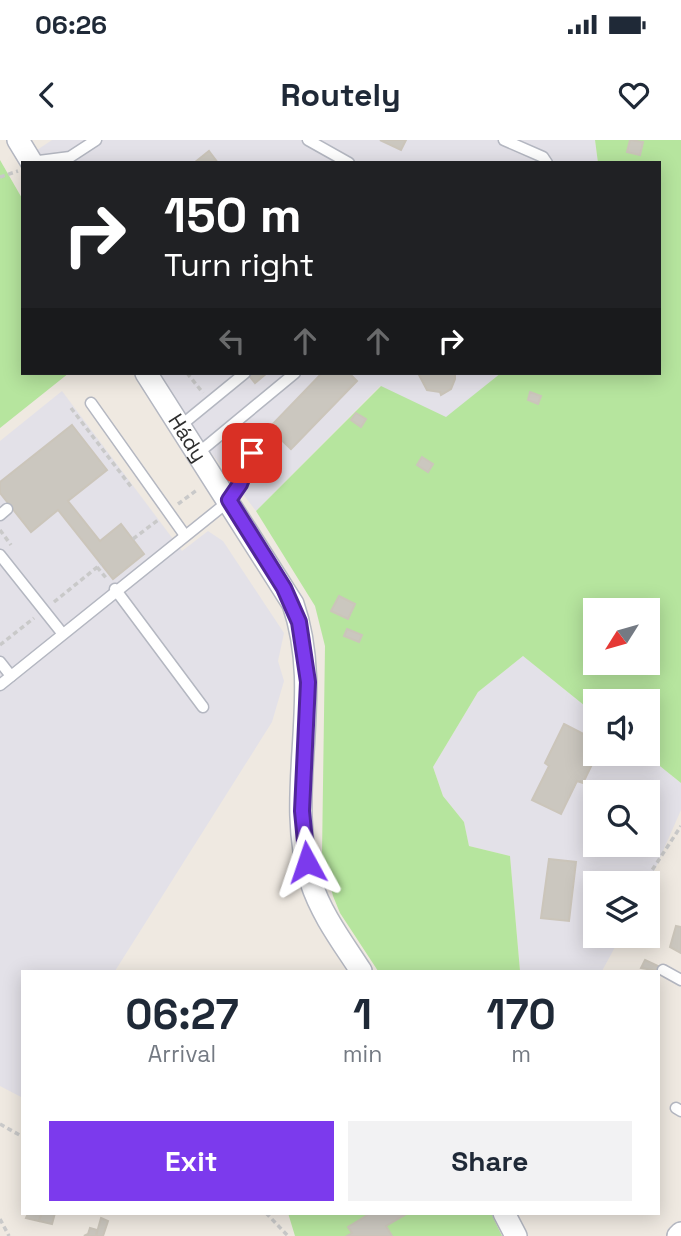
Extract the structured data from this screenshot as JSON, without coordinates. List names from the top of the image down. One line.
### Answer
{"streets":{"street":["Hády"]},"north":"bottom left","page":{"status":"06:26","header":"Routely","turn":["150 m","Turn right"],"eta":["06:27","Arrival","1","min","170","m"],"buttons":["Exit","Share"]}}
